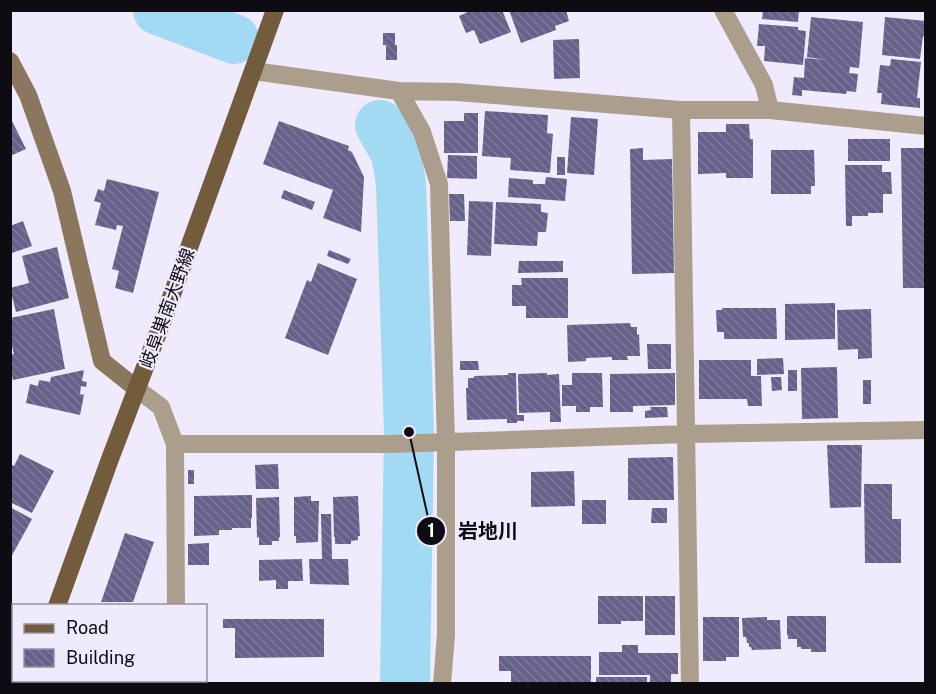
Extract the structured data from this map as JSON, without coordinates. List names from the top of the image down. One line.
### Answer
{"streets":{"main road":["岐阜巣南大野線"]},"places":["岩地川"],"legend":["Road","Building"]}
